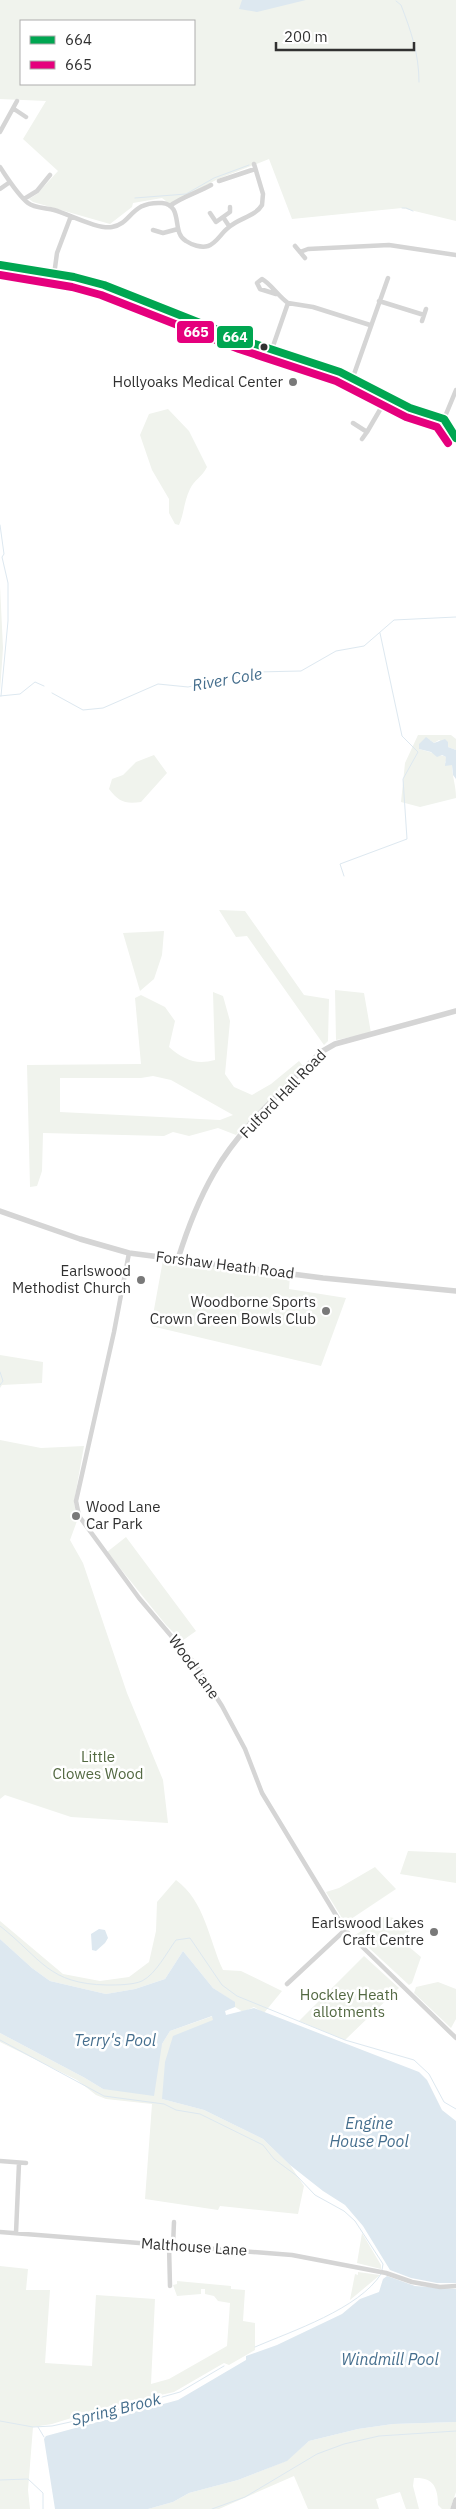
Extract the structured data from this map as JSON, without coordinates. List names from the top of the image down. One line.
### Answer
{"streets":{"street":["Fulford Hall Road","Forshaw Heath Road","Wood Lane","Malthouse Lane"]},"crossings":[["Fulford Hall Road","Forshaw Heath Road"],["Forshaw Heath Road","Wood Lane"]],"water":["River Cole","Terry's Pool","Engine House Pool","Windmill Pool","Spring Brook"],"parks":["Little Clowes Wood","Hockley Heath allotments"],"places":["Hollyoaks Medical Center","Earlswood Methodist Church","Woodborne Sports Crown Green Bowls Club","Wood Lane Car Park","Earlswood Lakes Craft Centre"],"lines":["transit line 664","transit line 665"],"legend":["664","665"],"scale_bar":"200 m"}
